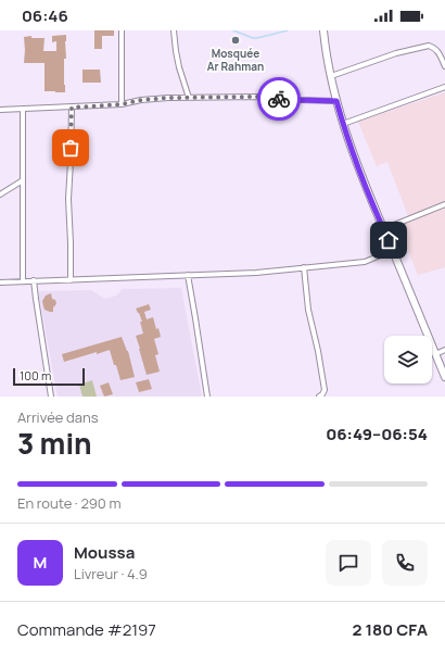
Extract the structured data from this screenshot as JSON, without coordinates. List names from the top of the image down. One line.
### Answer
{"places":["Mosquée Ar Rahman"],"scale_bar":"100 m","page":{"status":"06:46","scale":"100 m","heading":["3 min","Arrivée dans","06:49–06:54"],"panel":["Moussa","Livreur · 4.9","Commande #2197","2 180 CFA"],"bar":"En route · 290 m","round":"M"}}
